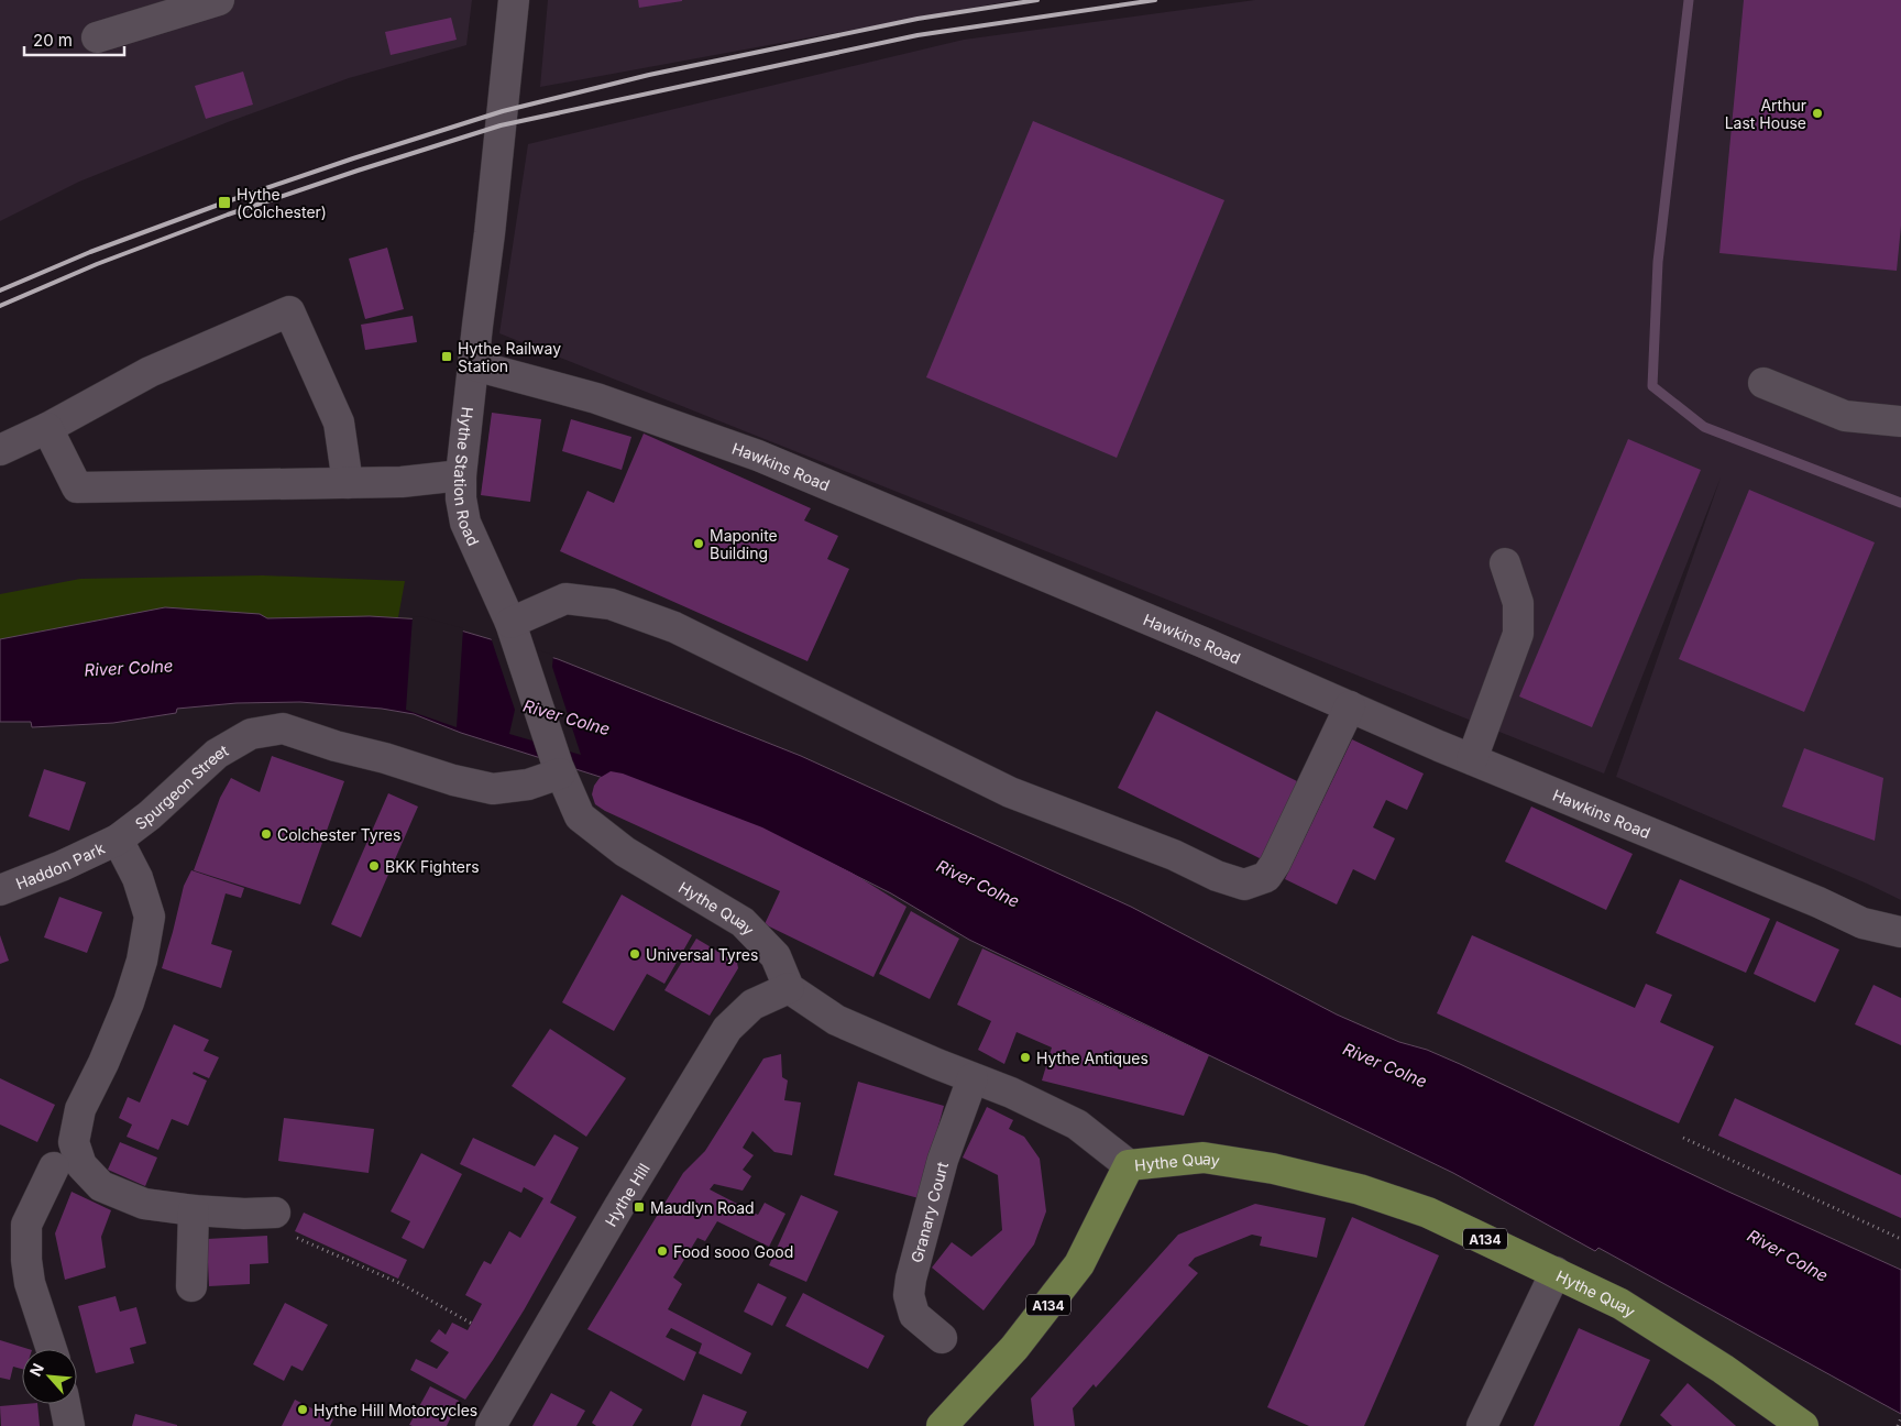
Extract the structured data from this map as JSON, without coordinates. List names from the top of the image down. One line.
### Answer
{"streets":{"main road":["Hythe Quay","A134"],"street":["Hawkins Road","Hythe Station Road","Spurgeon Street","Haddon Park","Hythe Hill","Granary Court"]},"crossings":[["Hawkins Road","Hythe Station Road"],["Hythe Station Road","Spurgeon Street"],["Hythe Station Road","Hythe Quay"],["Spurgeon Street","Haddon Park"],["Spurgeon Street","Hythe Quay"],["Hythe Quay","Hythe Hill"],["Hythe Quay","Granary Court"],["Hythe Quay","A134"]],"water":["River Colne"],"places":{"other":["Arthur Last House","Maponite Building","Colchester Tyres","BKK Fighters","Universal Tyres","Hythe Antiques","Food sooo Good","Hythe Hill Motorcycles"],"transit":["Hythe (Colchester)","Hythe Railway Station","Maudlyn Road"]},"scale_bar":"20 m","north":"top left"}
